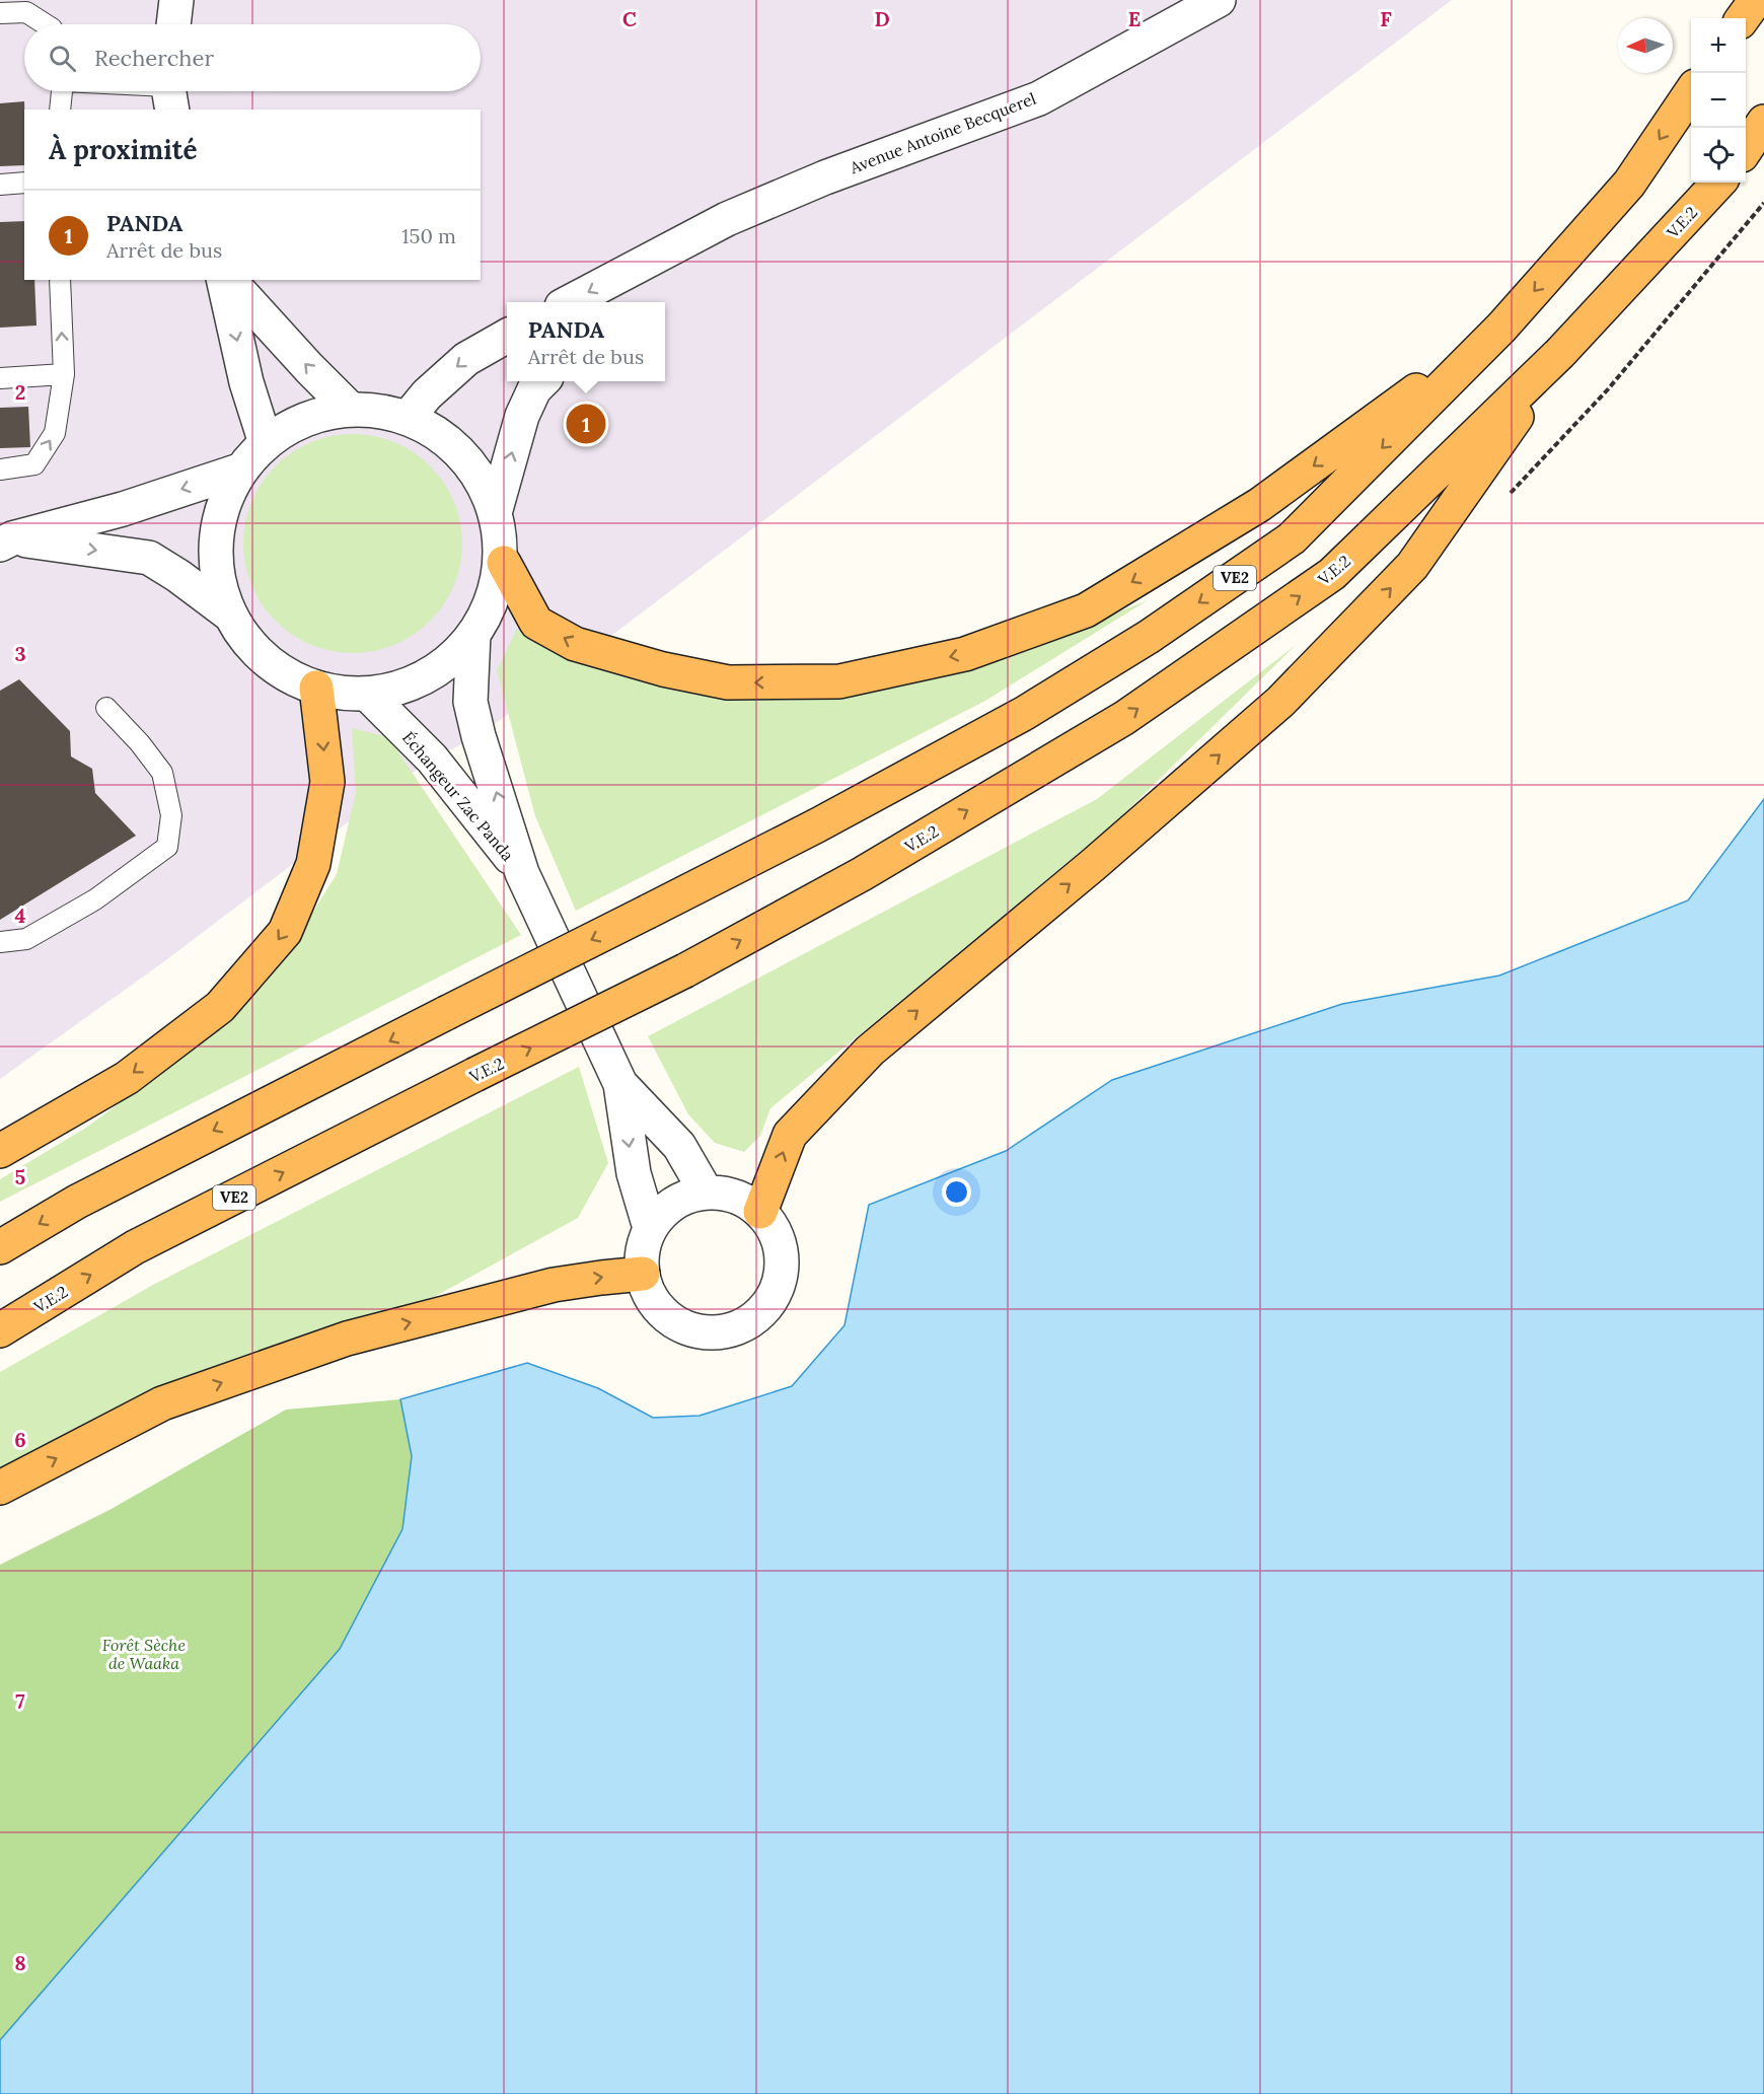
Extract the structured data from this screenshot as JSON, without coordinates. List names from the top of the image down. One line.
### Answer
{"streets":{"highway":["V.E.2","VE2"],"street":["Avenue Antoine Becquerel","Échangeur Zac Panda"]},"parks":["Forêt Sèche de Waaka"],"north":"left","page":{"map_buttons":["+","−"],"search":"Rechercher","heading":"À proximité","list":[{"mark":"1","name":"PANDA","note":"Arrêt de bus","value":"150 m"}],"popup":["PANDA","Arrêt de bus"],"pins":"1"},"grid":{"columns":["C","D","E","F"],"rows":["2","3","4","5","6","7","8"]}}
